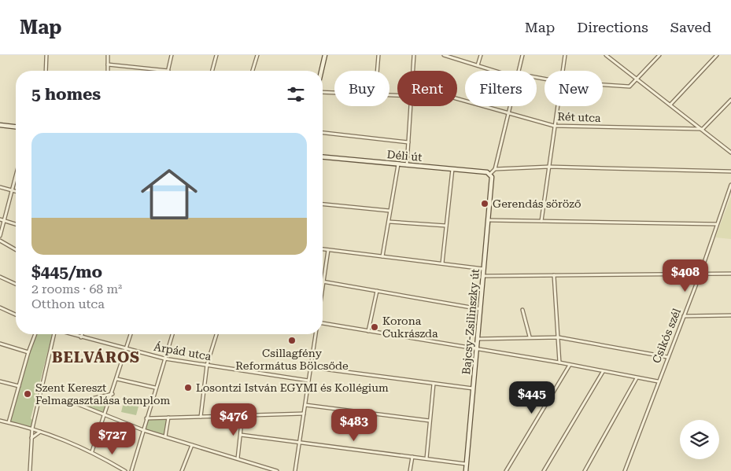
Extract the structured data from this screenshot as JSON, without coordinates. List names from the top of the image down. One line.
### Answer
{"streets":{"main road":["Déli út","Bajcsy-Zsilinszky út"],"street":["Rét utca","Csikós szél","Árpád utca"]},"crossings":[["Déli út","Bajcsy-Zsilinszky út"]],"districts":["BELVÁROS"],"places":["Gerendás söröző","Korona Cukrászda","Csillagfény Református Bölcsőde","Losontzi István EGYMI és Kollégium","Szent Kereszt Felmagasztalása templom"],"page":{"header":"Map","nav":["Map","Directions","Saved"],"chip":["Buy","Rent","Filters","New"],"heading":"5 homes","list":[{"name":"$445/mo","note":"2 rooms · 68 m² · Otthon utca"}],"price":["$408","$445","$476","$483","$727"]}}
